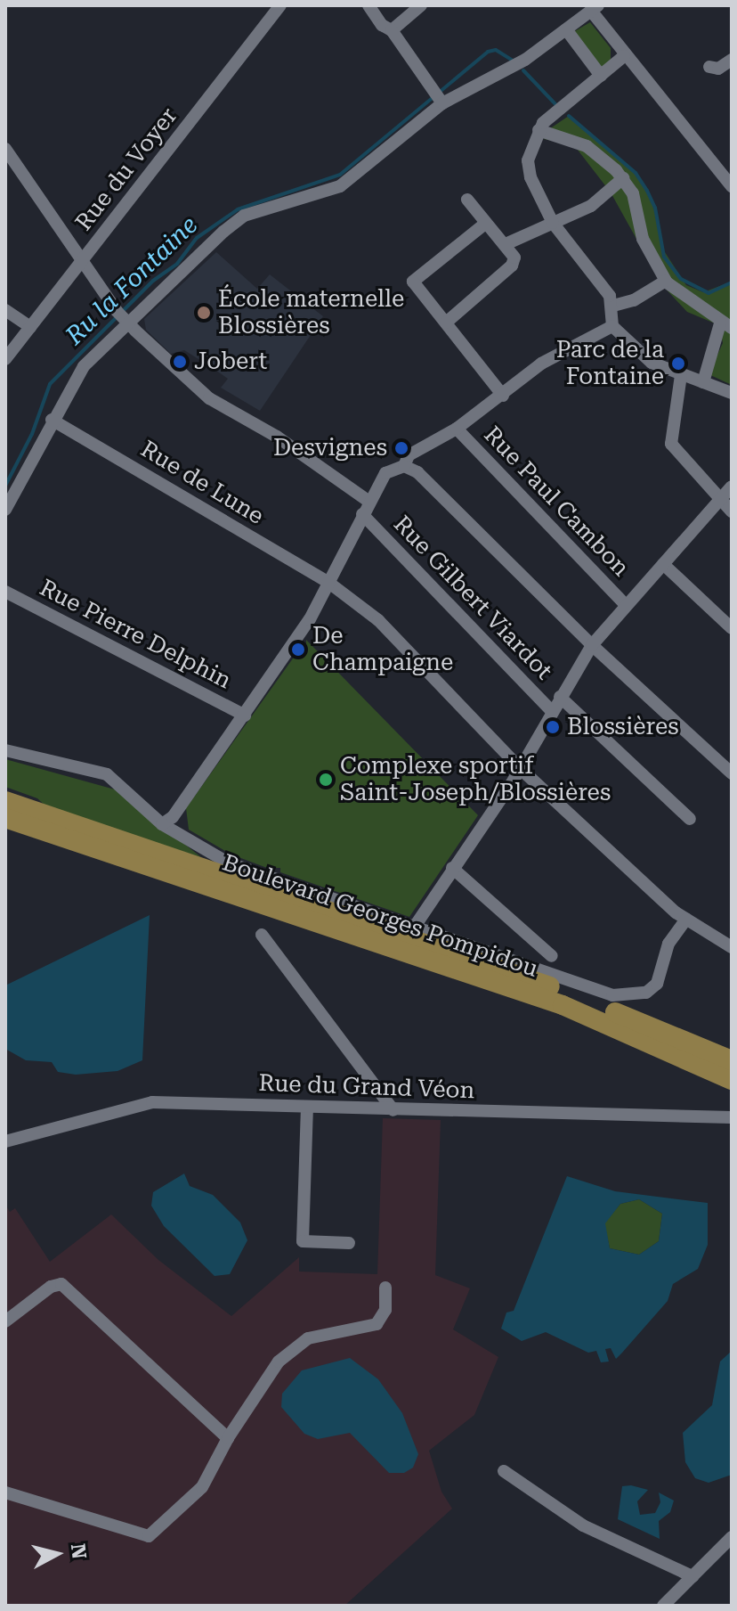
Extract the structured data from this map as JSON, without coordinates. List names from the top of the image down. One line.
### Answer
{"streets":{"main road":["Boulevard Georges Pompidou"],"street":["Rue du Voyer","Rue de Lune","Rue Paul Cambon","Rue Gilbert Viardot","Rue Pierre Delphin","Rue du Grand Véon"]},"water":["Ru la Fontaine"],"places":["École maternelle Blossières","Jobert","Parc de la Fontaine","Desvignes","De Champaigne","Blossières","Complexe sportif Saint-Joseph/Blossières"],"north":"right"}
